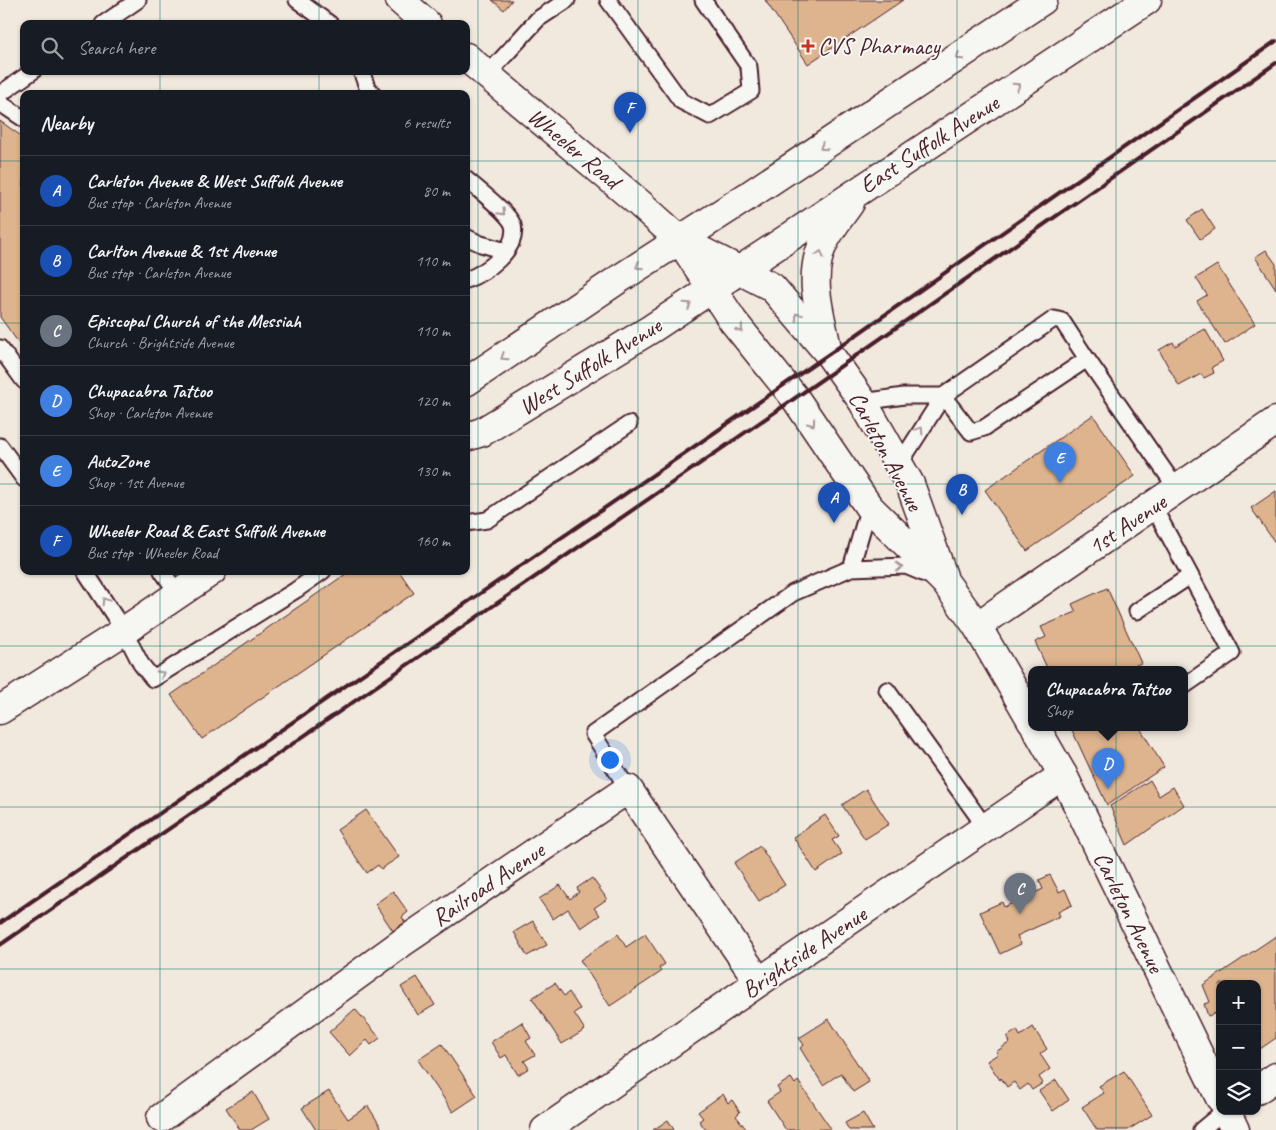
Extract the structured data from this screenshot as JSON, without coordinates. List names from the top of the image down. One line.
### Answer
{"streets":{"main road":["East Suffolk Avenue","Wheeler Road","West Suffolk Avenue","Carleton Avenue","1st Avenue","Railroad Avenue","Brightside Avenue"]},"crossings":[["East Suffolk Avenue","Wheeler Road"],["East Suffolk Avenue","West Suffolk Avenue"],["Wheeler Road","West Suffolk Avenue"],["Wheeler Road","Carleton Avenue"],["Carleton Avenue","1st Avenue"],["Carleton Avenue","Brightside Avenue"]],"places":{"health":["CVS Pharmacy"]},"page":{"search":"Search here","heading":["Nearby","6 results"],"pins":["F","E","B","A","D","C"],"list":[{"mark":"A","name":"Carleton Avenue & West Suffolk Avenue","note":"Bus stop · Carleton Avenue","value":"80 m"},{"mark":"B","name":"Carlton Avenue & 1st Avenue","note":"Bus stop · Carleton Avenue","value":"110 m"},{"mark":"C","name":"Episcopal Church of the Messiah","note":"Church · Brightside Avenue","value":"110 m"},{"mark":"D","name":"Chupacabra Tattoo","note":"Shop · Carleton Avenue","value":"120 m"},{"mark":"E","name":"AutoZone","note":"Shop · 1st Avenue","value":"130 m"},{"mark":"F","name":"Wheeler Road & East Suffolk Avenue","note":"Bus stop · Wheeler Road","value":"160 m"}],"popup":["Chupacabra Tattoo","Shop"],"map_buttons":["+","−"]}}
